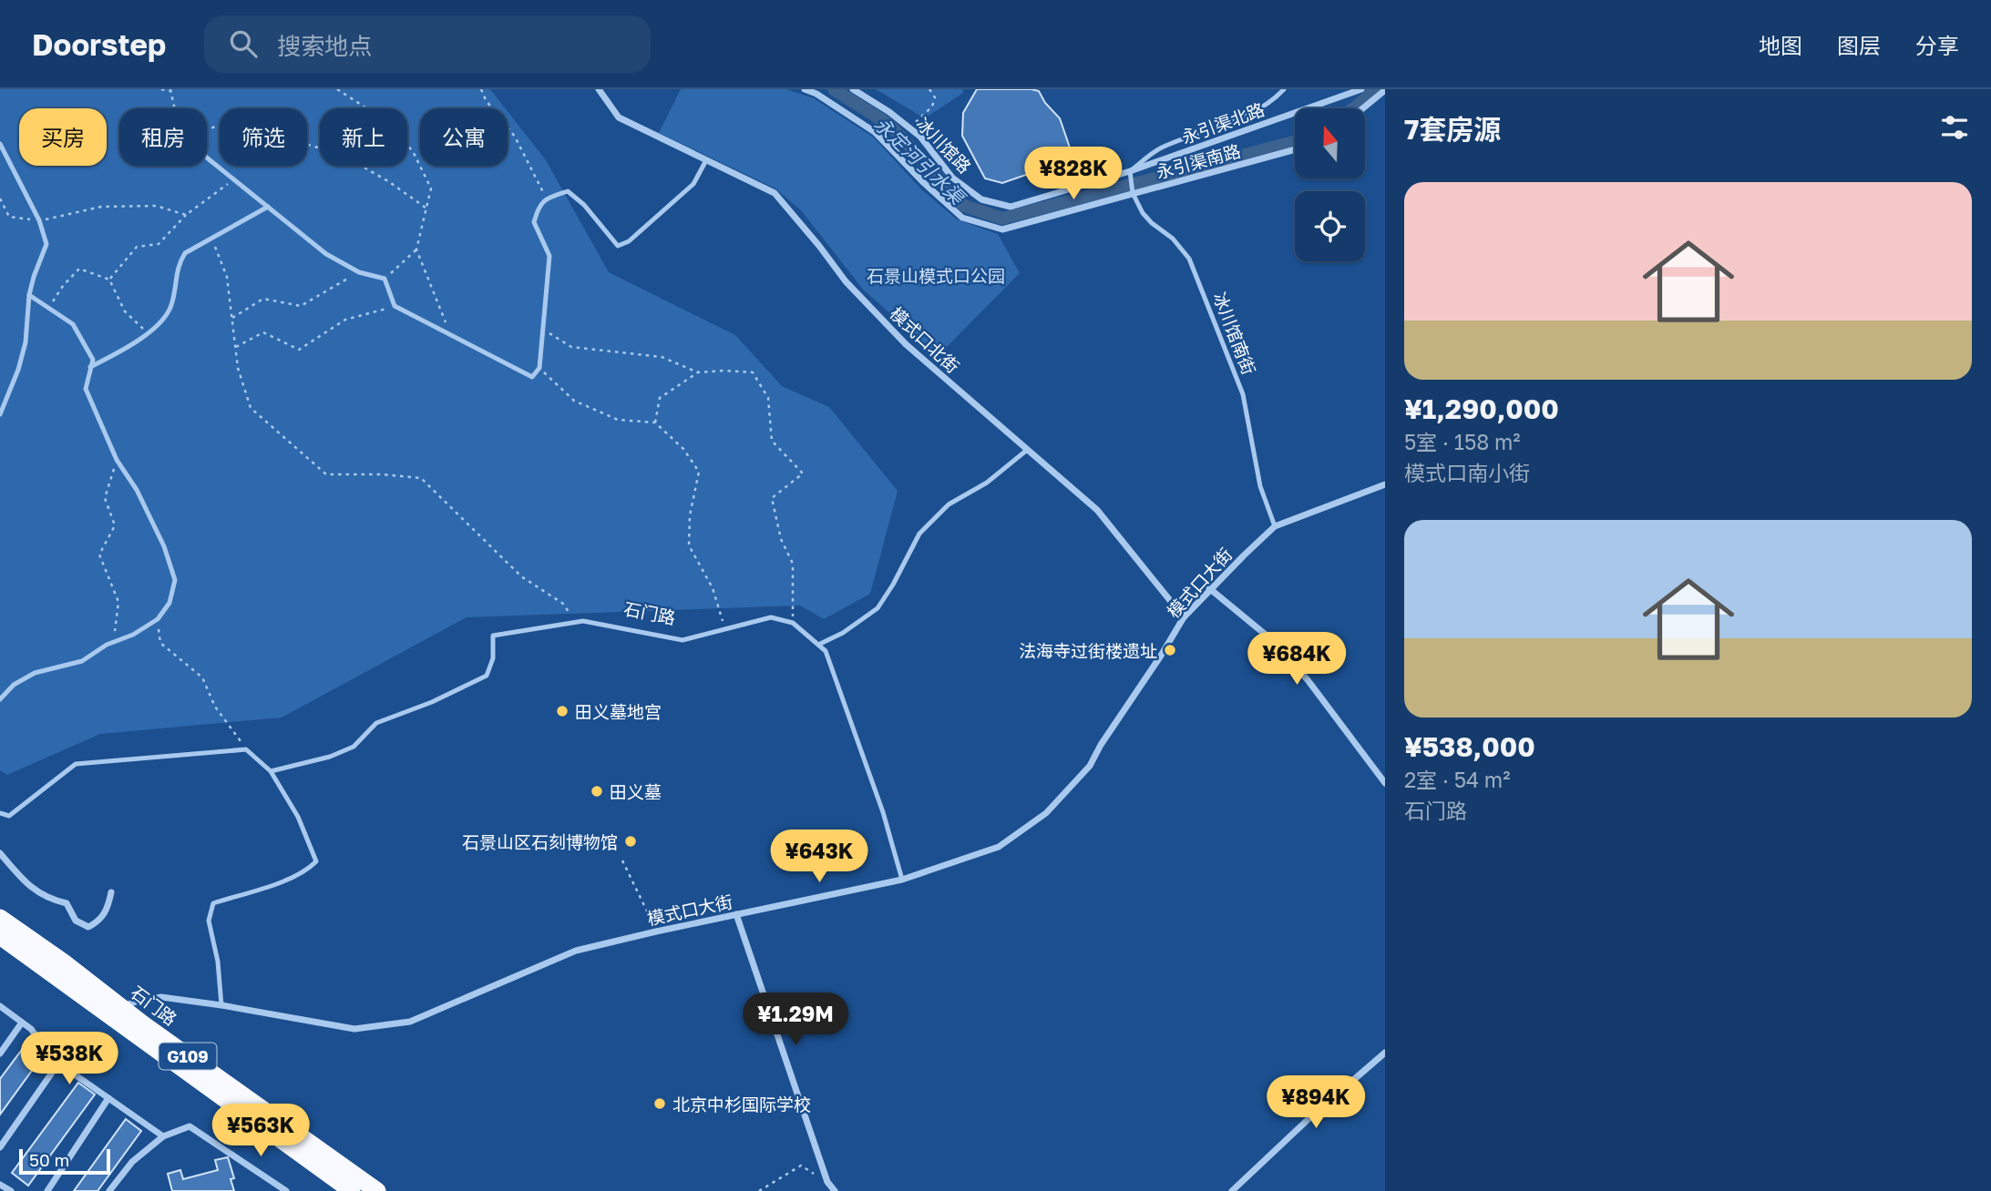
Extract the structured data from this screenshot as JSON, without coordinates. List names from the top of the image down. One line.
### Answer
{"streets":{"highway":["石门路","G109"],"street":["永引渠北路","冰川馆路","永引渠南路","模式口北街","模式口大街"],"lane":["冰川馆南街"]},"crossings":[["永引渠北路","冰川馆路"],["永引渠北路","冰川馆南街"],["冰川馆路","冰川馆南街"],["永引渠南路","冰川馆南街"],["冰川馆南街","模式口大街"],["模式口北街","模式口大街"],["模式口大街","石门路"]],"water":["永定河引水渠"],"parks":["石景山模式口公园"],"places":["法海寺过街楼遗址","田义墓地宫","田义墓","石景山区石刻博物馆","北京中杉国际学校"],"scale_bar":"50 m","north":"top","page":{"header":"Doorstep","search":"搜索地点","nav":["地图","图层","分享"],"heading":"7套房源","chip":["买房","租房","筛选","新上","公寓"],"price":["¥828K","¥684K","¥643K","¥1.29M","¥538K","¥894K","¥563K"],"list":[{"name":"¥1,290,000","note":"5室 · 158 m² · 模式口南小街"},{"name":"¥538,000","note":"2室 · 54 m² · 石门路"}],"scale":"50 m"}}
